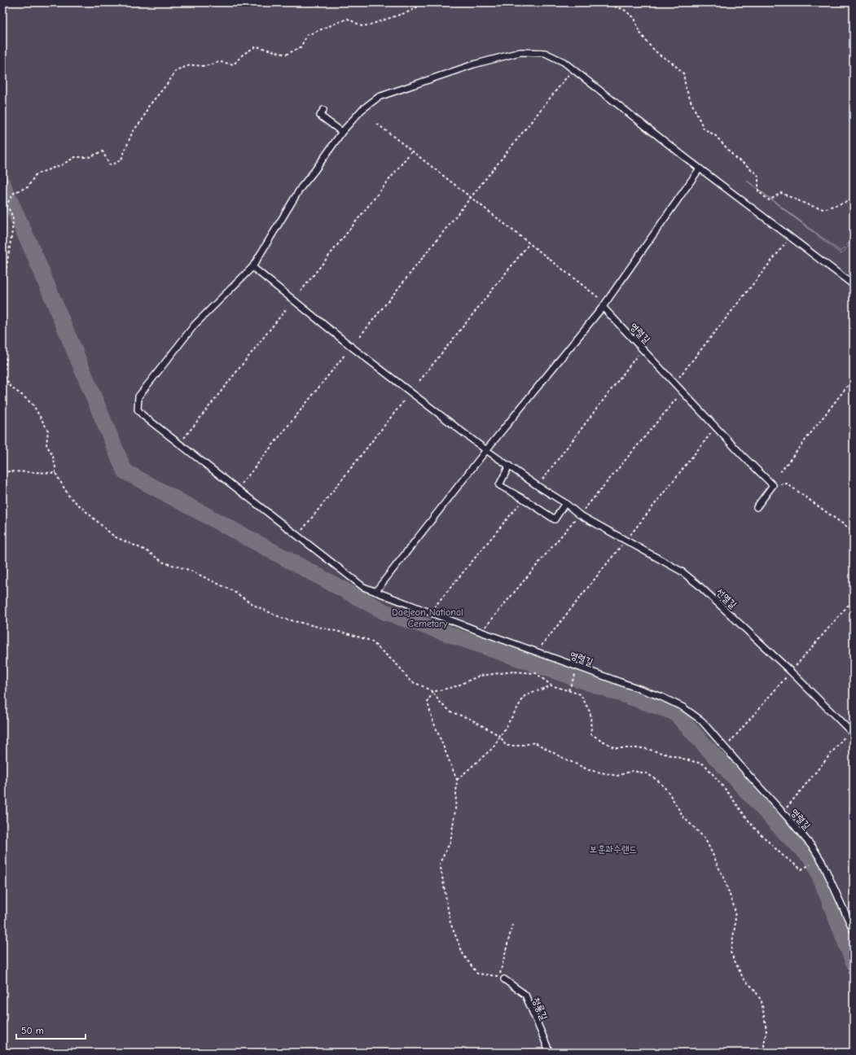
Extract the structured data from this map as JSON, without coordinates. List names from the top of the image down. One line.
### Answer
{"streets":{"lane":["영렬길","선열길","청룡길"]},"parks":["Daejeon National Cemetary","보훈과수랜드"],"scale_bar":"50 m"}
